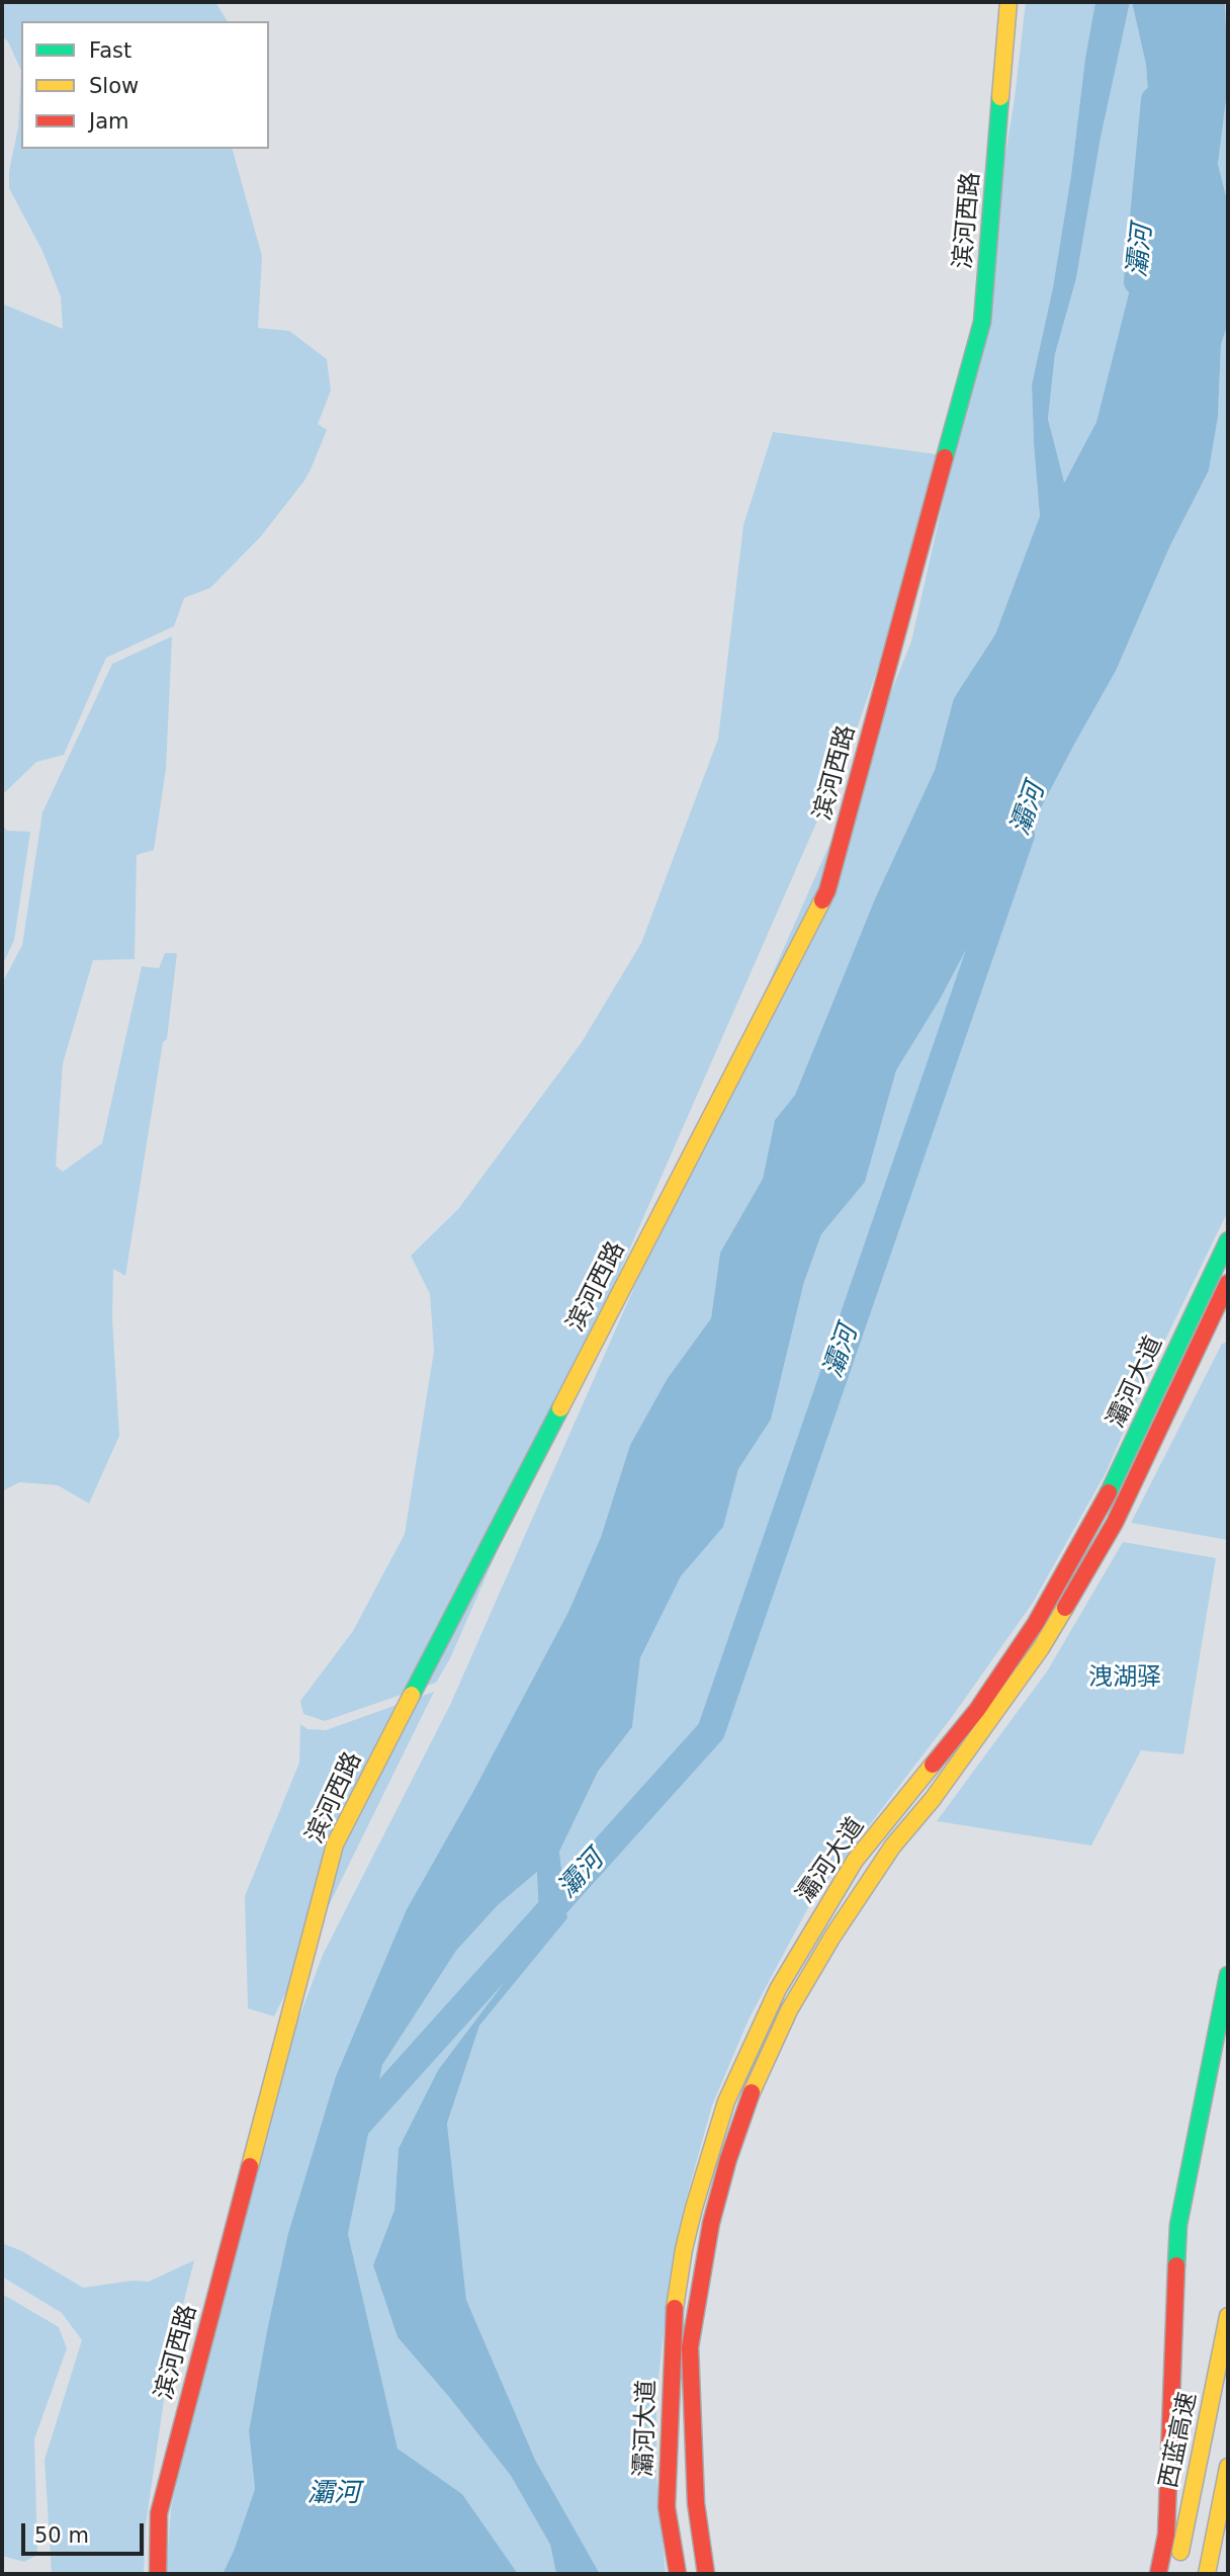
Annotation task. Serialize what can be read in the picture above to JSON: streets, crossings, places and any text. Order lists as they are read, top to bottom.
{
  "streets": {
    "main road": ["滨河西路", "灞河大道", "西蓝高速"]
  },
  "water": ["灞河"],
  "parks": ["洩湖驿"],
  "legend": ["Fast", "Slow", "Jam"],
  "scale_bar": "50 m"
}
